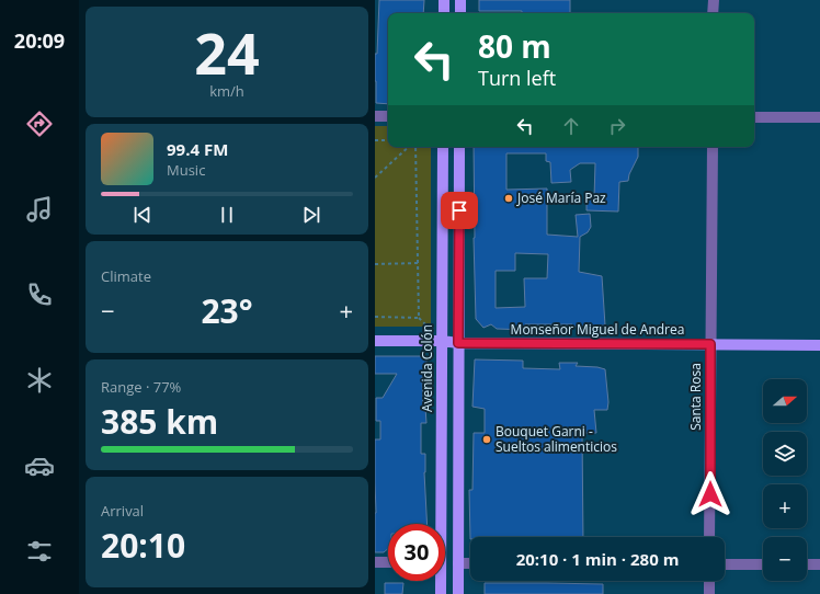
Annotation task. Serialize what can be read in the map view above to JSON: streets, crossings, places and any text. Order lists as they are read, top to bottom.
{
  "streets": {
    "main road": ["Monseñor Miguel de Andrea", "Avenida Colón"],
    "street": ["Santa Rosa"]
  },
  "crossings": [
    ["Monseñor Miguel de Andrea", "Avenida Colón"],
    ["Monseñor Miguel de Andrea", "Santa Rosa"]
  ],
  "places": ["José María Paz", "Bouquet Garni - Sueltos alimenticios"],
  "north": "right",
  "page": {
    "tabs": "20:09",
    "tile": [
      ["24", "km/h"],
      "Climate",
      ["Range · 77%", "385 km"],
      ["Arrival", "20:10"]
    ],
    "turn": ["80 m", "Turn left"],
    "song": ["99.4 FM", "Music"],
    "heat": ["−", "23°", "+"],
    "map_buttons": ["+", "−"],
    "limit": "30",
    "trip": "20:10 · 1 min · 280 m"
  }
}
